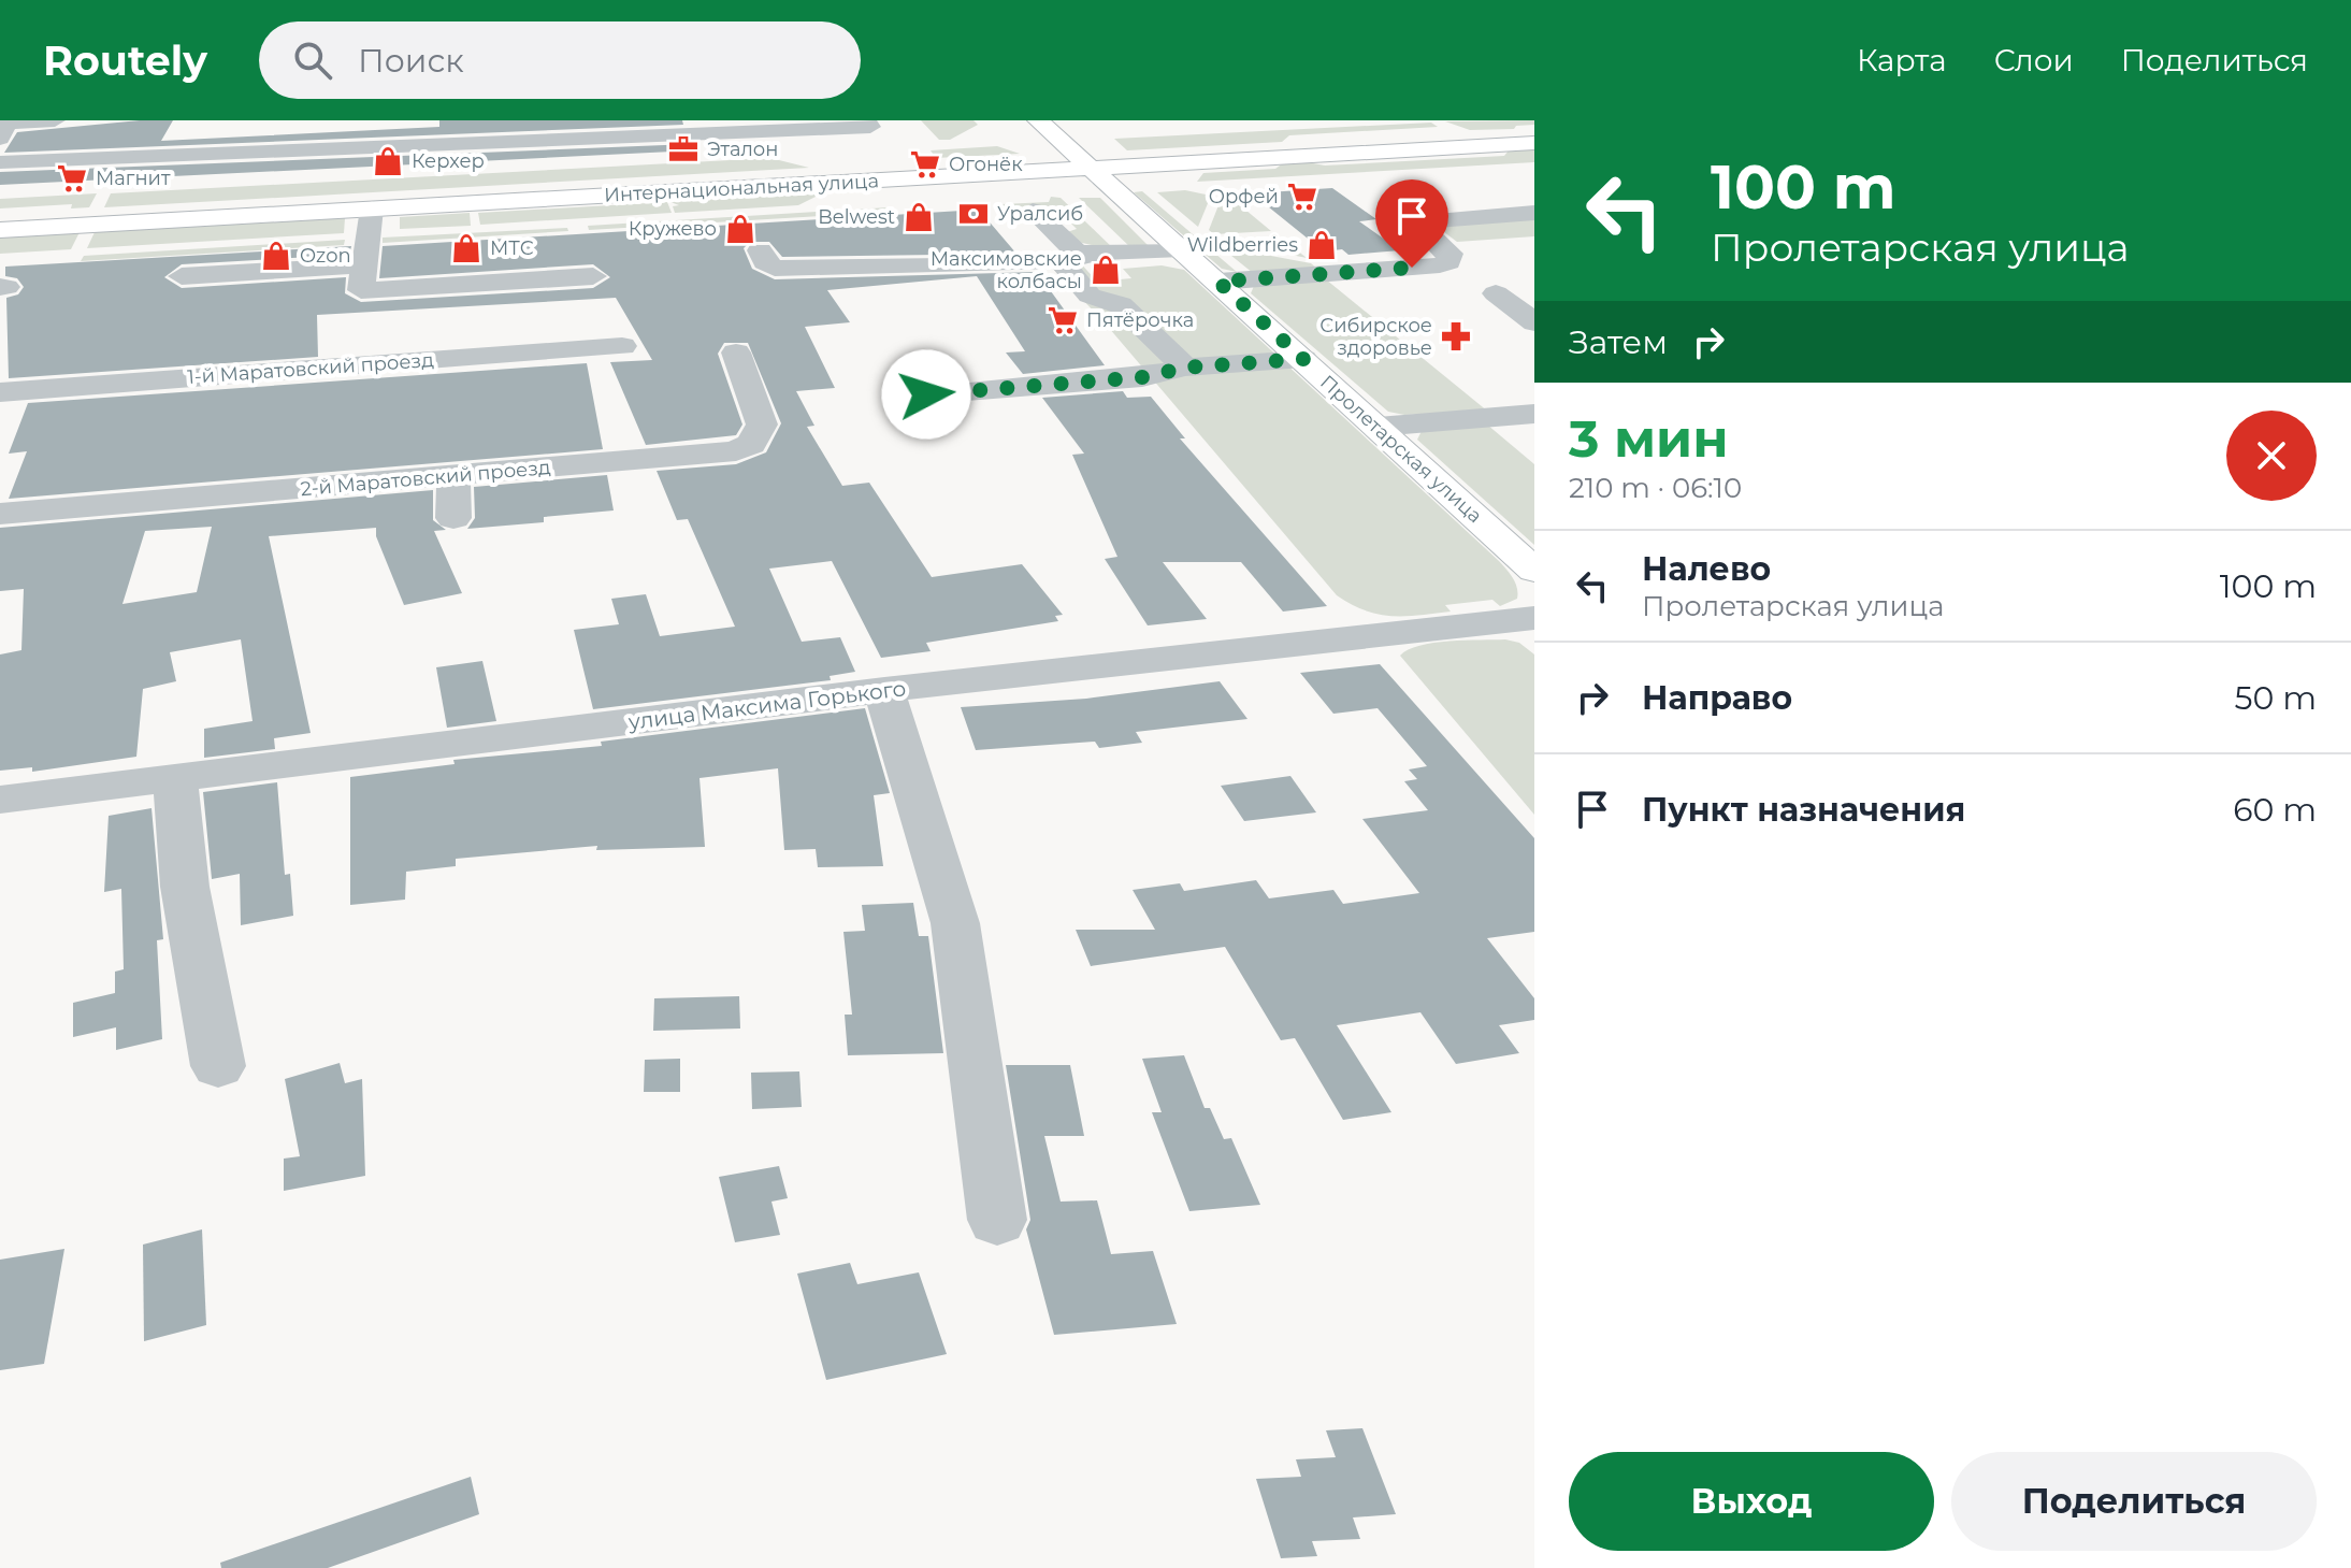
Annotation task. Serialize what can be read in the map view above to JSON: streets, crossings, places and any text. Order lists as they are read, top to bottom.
{
  "streets": {
    "main road": ["Интернациональная улица", "Пролетарская улица"],
    "street": ["1-й Маратовский проезд", "2-й Маратовский проезд", "улица Максима Горького"]
  },
  "crossings": [
    ["Интернациональная улица", "Пролетарская улица"]
  ],
  "places": {
    "office": ["Эталон"],
    "shop": [
      "Керхер",
      "Belwest",
      "Кружево",
      "Wildberries",
      "МТС",
      "Ozon",
      "Максимовские колбасы"
    ],
    "supermarket": [
      "Огонёк",
      "Магнит",
      "Орфей",
      "Пятёрочка"
    ],
    "bank": ["Уралсиб"],
    "pharmacy": ["Сибирское здоровье"]
  },
  "page": {
    "header": "Routely",
    "search": "Поиск",
    "nav": ["Карта", "Слои", "Поделиться"],
    "turn": ["100 m", "Пролетарская улица"],
    "then": "Затем",
    "heading": ["3 мин", "210 m · 06:10"],
    "list": [
      {
        "name": "Налево",
        "note": "Пролетарская улица",
        "value": "100 m"
      },
      {
        "name": "Направо",
        "value": "50 m"
      },
      {
        "name": "Пункт назначения",
        "value": "60 m"
      }
    ],
    "buttons": ["Выход", "Поделиться"]
  }
}
